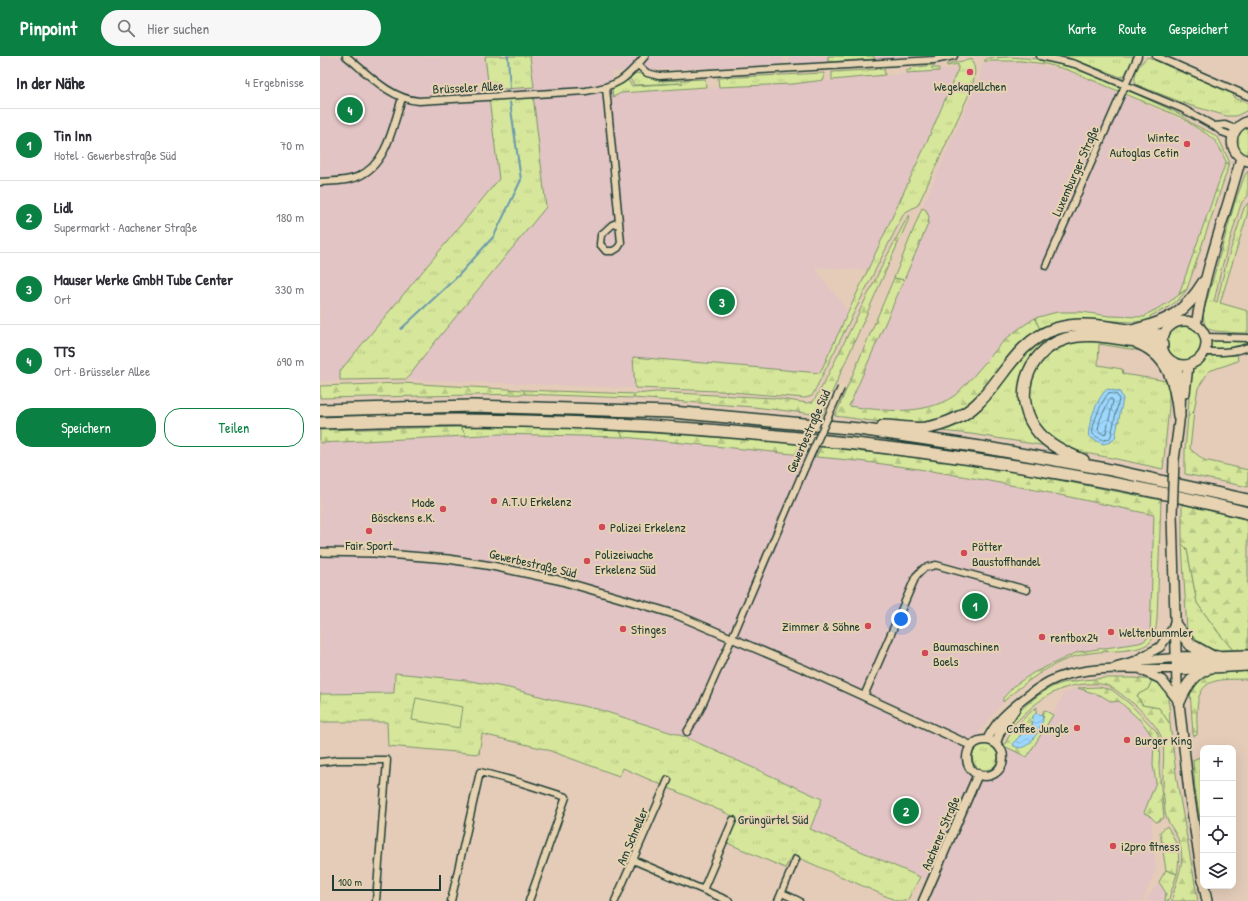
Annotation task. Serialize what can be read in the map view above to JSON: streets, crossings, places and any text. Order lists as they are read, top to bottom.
{
  "streets": {
    "main road": ["Aachener Straße"],
    "street": [
      "Brüsseler Allee",
      "Luxemburger Straße",
      "Gewerbestraße Süd",
      "Am Schneller"
    ]
  },
  "crossings": [
    ["Gewerbestraße Süd", "Aachener Straße"]
  ],
  "parks": ["Grüngürtel Süd"],
  "places": [
    "Wegekapellchen",
    "Wintec Autoglas Cetin",
    "A.T.U Erkelenz",
    "Mode Bösckens e.K.",
    "Polizei Erkelenz",
    "Fair Sport",
    "Pötter Baustoffhandel",
    "Polizeiwache Erkelenz Süd",
    "Zimmer & Söhne",
    "Stinges",
    "Weltenbummler",
    "rentbox24",
    "Baumaschinen Boels",
    "Coffee Jungle",
    "Burger King",
    "i2pro fitness"
  ],
  "scale_bar": "100 m",
  "page": {
    "header": "Pinpoint",
    "search": "Hier suchen",
    "nav": ["Karte", "Route", "Gespeichert"],
    "heading": ["In der Nähe", "4 Ergebnisse"],
    "pins": [
      "4",
      "3",
      "1",
      "2"
    ],
    "list": [
      {
        "mark": "1",
        "name": "Tin Inn",
        "note": "Hotel · Gewerbestraße Süd",
        "value": "70 m"
      },
      {
        "mark": "2",
        "name": "Lidl",
        "note": "Supermarkt · Aachener Straße",
        "value": "180 m"
      },
      {
        "mark": "3",
        "name": "Mauser Werke GmbH Tube Center",
        "note": "Ort",
        "value": "330 m"
      },
      {
        "mark": "4",
        "name": "TTS",
        "note": "Ort · Brüsseler Allee",
        "value": "690 m"
      }
    ],
    "buttons": ["Speichern", "Teilen"],
    "map_buttons": ["+", "−"],
    "scale": "100 m"
  }
}
